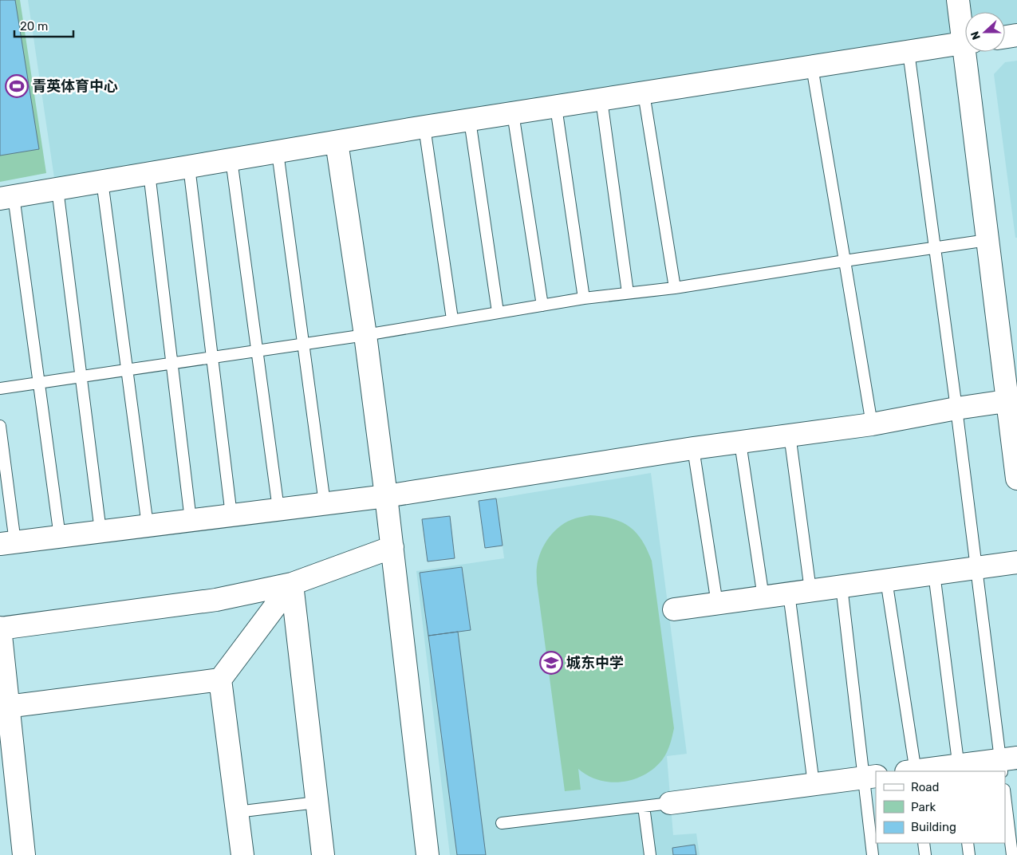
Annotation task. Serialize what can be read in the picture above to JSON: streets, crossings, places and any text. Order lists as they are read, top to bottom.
{
  "places": {
    "sports": ["青英体育中心"],
    "school or university": ["城东中学"]
  },
  "legend": ["Road", "Park", "Building"],
  "scale_bar": "20 m",
  "north": "left"
}
